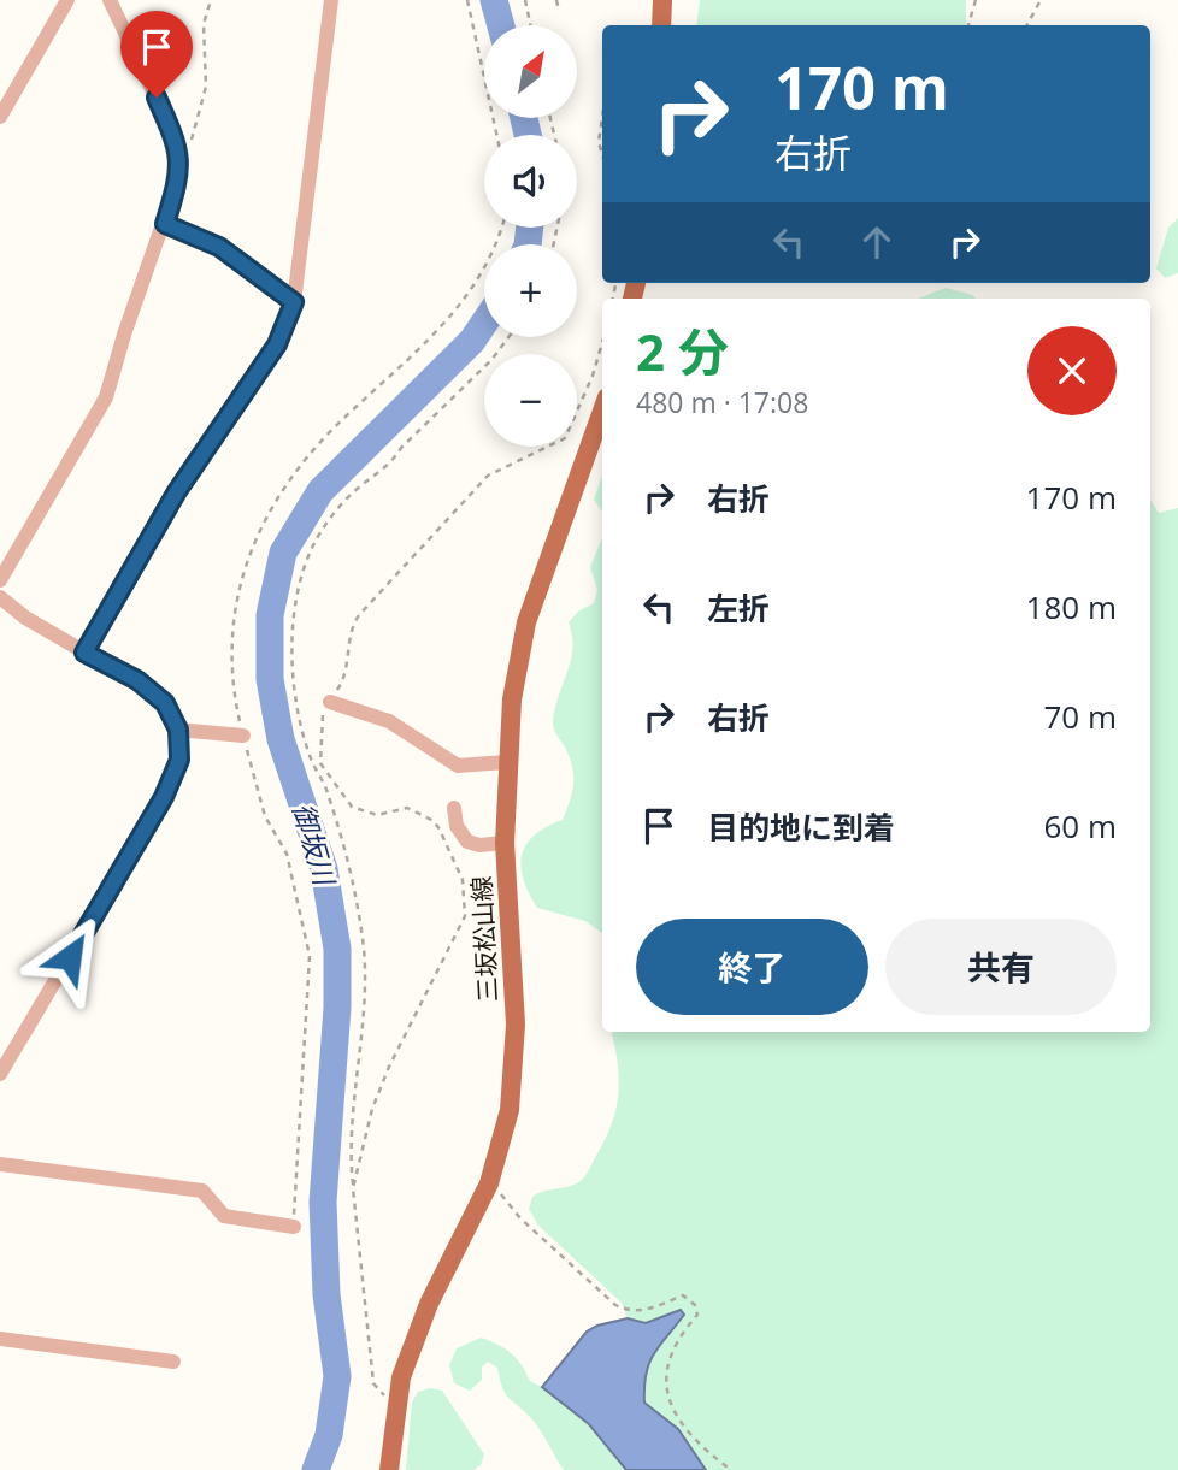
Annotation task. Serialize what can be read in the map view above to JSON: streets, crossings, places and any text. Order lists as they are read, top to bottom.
{
  "streets": {
    "main road": ["三坂松山線"]
  },
  "water": ["御坂川"],
  "north": "top right",
  "page": {
    "map_buttons": ["+", "−"],
    "turn": ["170 m", "右折"],
    "heading": ["2 分", "480 m · 17:08"],
    "list": [
      {
        "name": "右折",
        "value": "170 m"
      },
      {
        "name": "左折",
        "value": "180 m"
      },
      {
        "name": "右折",
        "value": "70 m"
      },
      {
        "name": "目的地に到着",
        "value": "60 m"
      }
    ],
    "buttons": ["終了", "共有"]
  }
}
